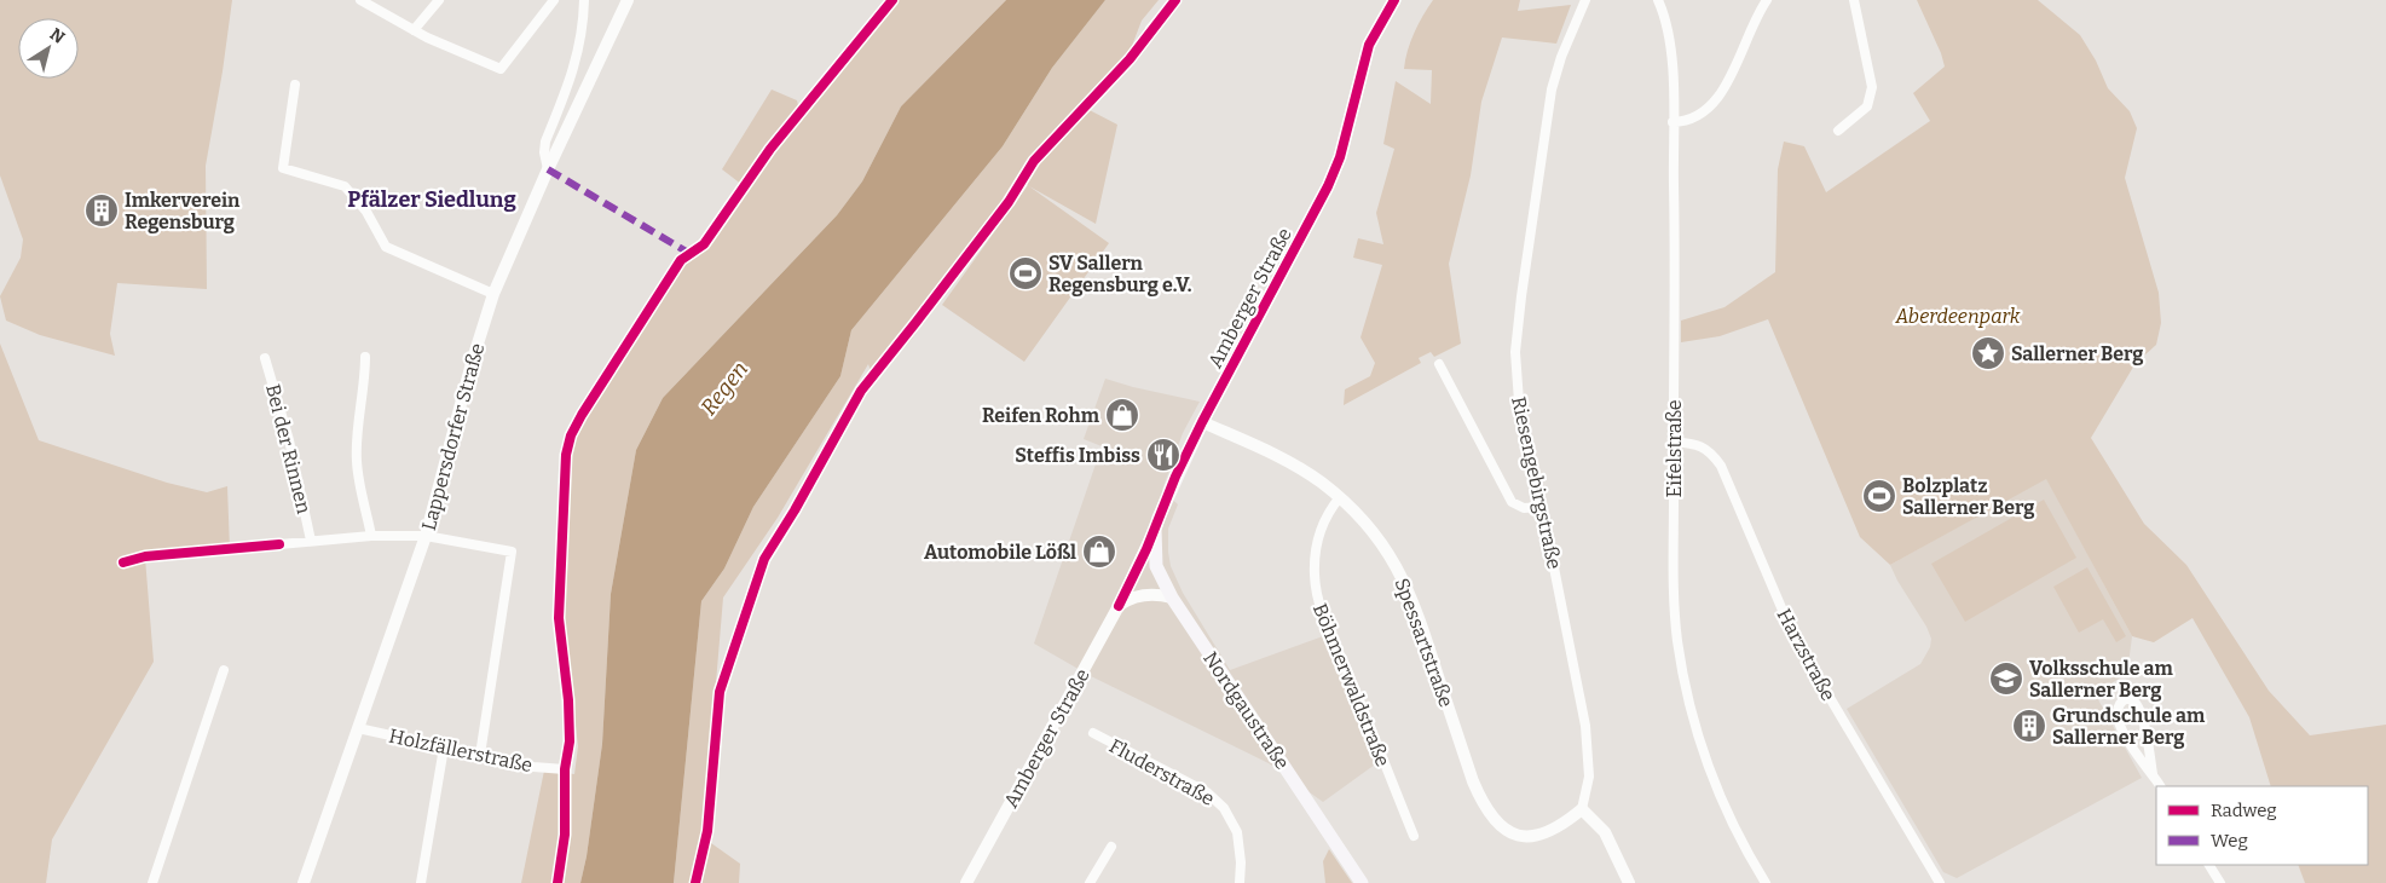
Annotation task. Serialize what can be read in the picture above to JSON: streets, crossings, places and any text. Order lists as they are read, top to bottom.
{
  "streets": {
    "main road": ["Amberger Straße", "Nordgaustraße"],
    "street": [
      "Lappersdorfer Straße",
      "Bei der Rinnen",
      "Eifelstraße",
      "Riesengebirgstraße",
      "Spessartstraße",
      "Harzstraße",
      "Böhmerwaldstraße",
      "Holzfällerstraße",
      "Fluderstraße"
    ]
  },
  "crossings": [
    ["Amberger Straße", "Spessartstraße"],
    ["Amberger Straße", "Nordgaustraße"],
    ["Lappersdorfer Straße", "Holzfällerstraße"],
    ["Eifelstraße", "Harzstraße"],
    ["Riesengebirgstraße", "Spessartstraße"],
    ["Spessartstraße", "Böhmerwaldstraße"]
  ],
  "districts": ["Pfälzer Siedlung"],
  "water": ["Regen"],
  "parks": ["Aberdeenpark"],
  "places": {
    "building": ["Imkerverein Regensburg", "Grundschule am Sallerner Berg"],
    "sports": ["SV Sallern Regensburg e.V.", "Bolzplatz Sallerner Berg"],
    "place": ["Sallerner Berg"],
    "shop": ["Reifen Rohm", "Automobile Lößl"],
    "restaurant": ["Steffis Imbiss"],
    "school or university": ["Volksschule am Sallerner Berg"]
  },
  "legend": ["Radweg", "Weg"],
  "north": "top right"
}
